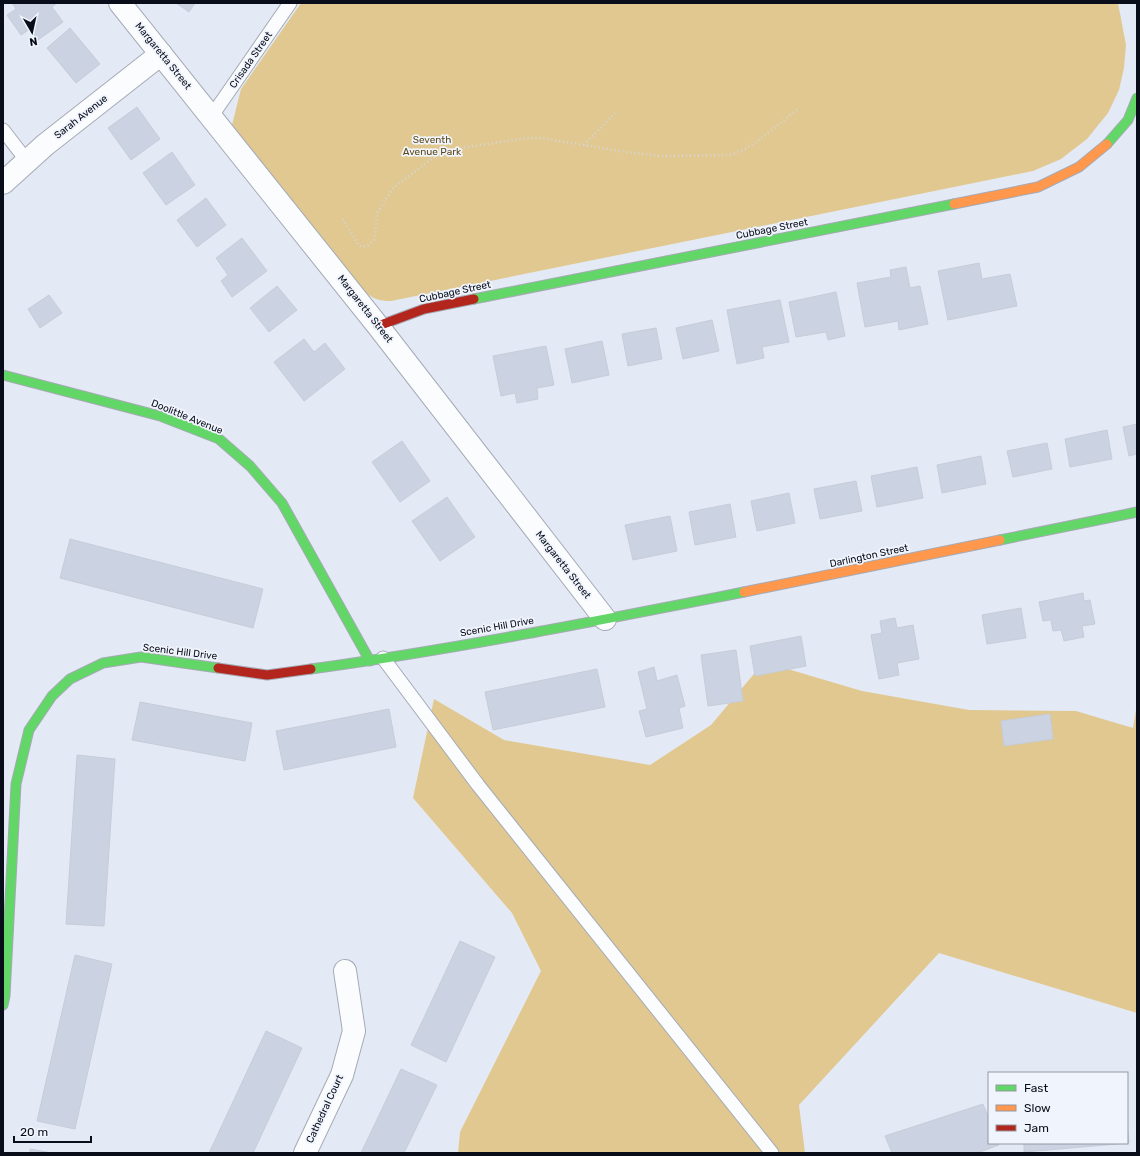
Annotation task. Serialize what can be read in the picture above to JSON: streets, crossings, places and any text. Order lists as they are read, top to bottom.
{
  "streets": {
    "street": [
      "Margaretta Street",
      "Sarah Avenue",
      "Cubbage Street",
      "Doolittle Avenue",
      "Darlington Street",
      "Scenic Hill Drive",
      "Cathedral Court"
    ],
    "lane": ["Crisada Street"]
  },
  "crossings": [
    ["Margaretta Street", "Crisada Street"],
    ["Margaretta Street", "Sarah Avenue"],
    ["Margaretta Street", "Cubbage Street"],
    ["Margaretta Street", "Darlington Street"],
    ["Margaretta Street", "Scenic Hill Drive"],
    ["Doolittle Avenue", "Scenic Hill Drive"],
    ["Darlington Street", "Scenic Hill Drive"]
  ],
  "parks": ["Seventh Avenue Park"],
  "legend": ["Fast", "Slow", "Jam"],
  "scale_bar": "20 m",
  "north": "bottom"
}
